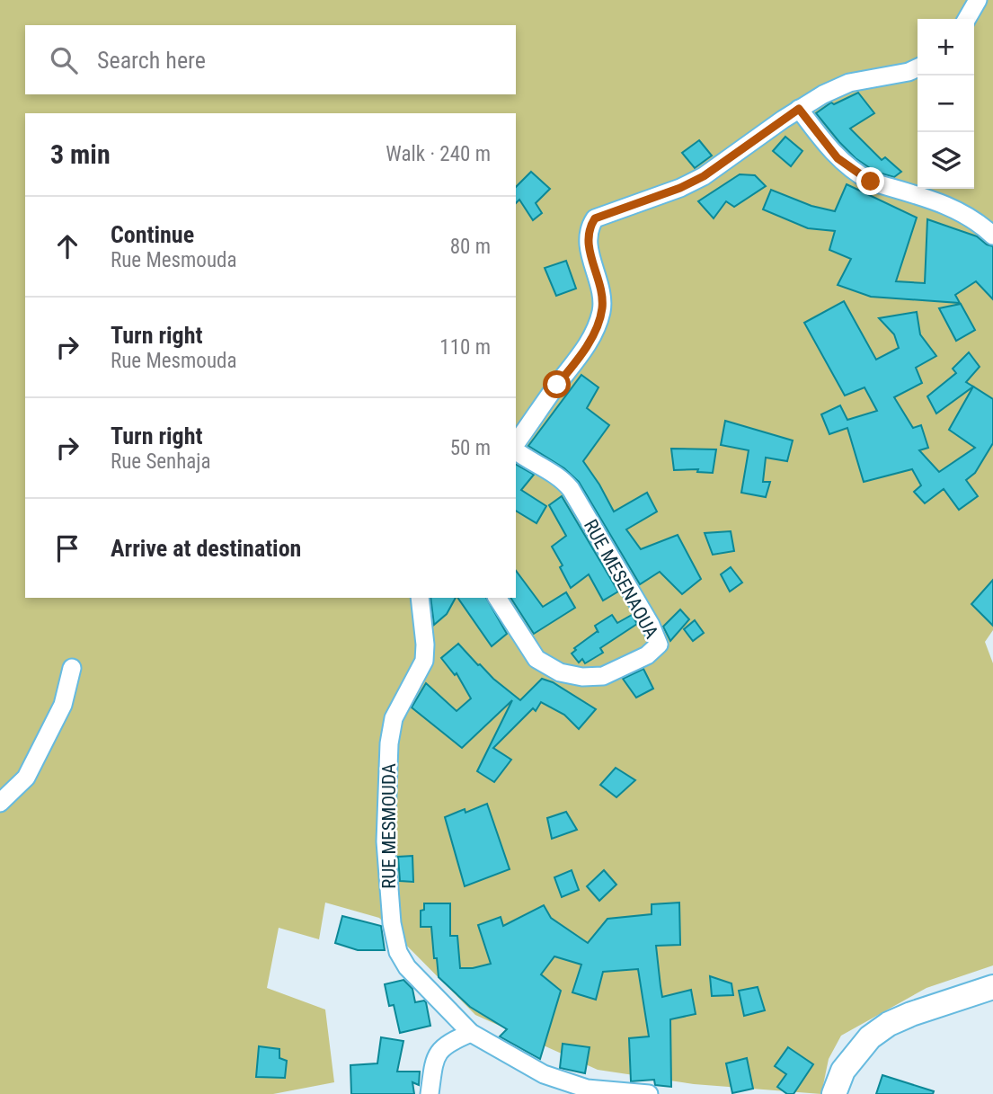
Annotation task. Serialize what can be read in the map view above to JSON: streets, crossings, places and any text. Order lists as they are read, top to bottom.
{
  "streets": {
    "street": ["RUE MESENAOUA", "RUE MESMOUDA"]
  },
  "page": {
    "map_buttons": ["+", "−"],
    "search": "Search here",
    "heading": ["3 min", "Walk · 240 m"],
    "list": [
      ["Continue", "Rue Mesmouda", "80 m"],
      ["Turn right", "Rue Mesmouda", "110 m"],
      ["Turn right", "Rue Senhaja", "50 m"],
      "Arrive at destination"
    ]
  }
}
